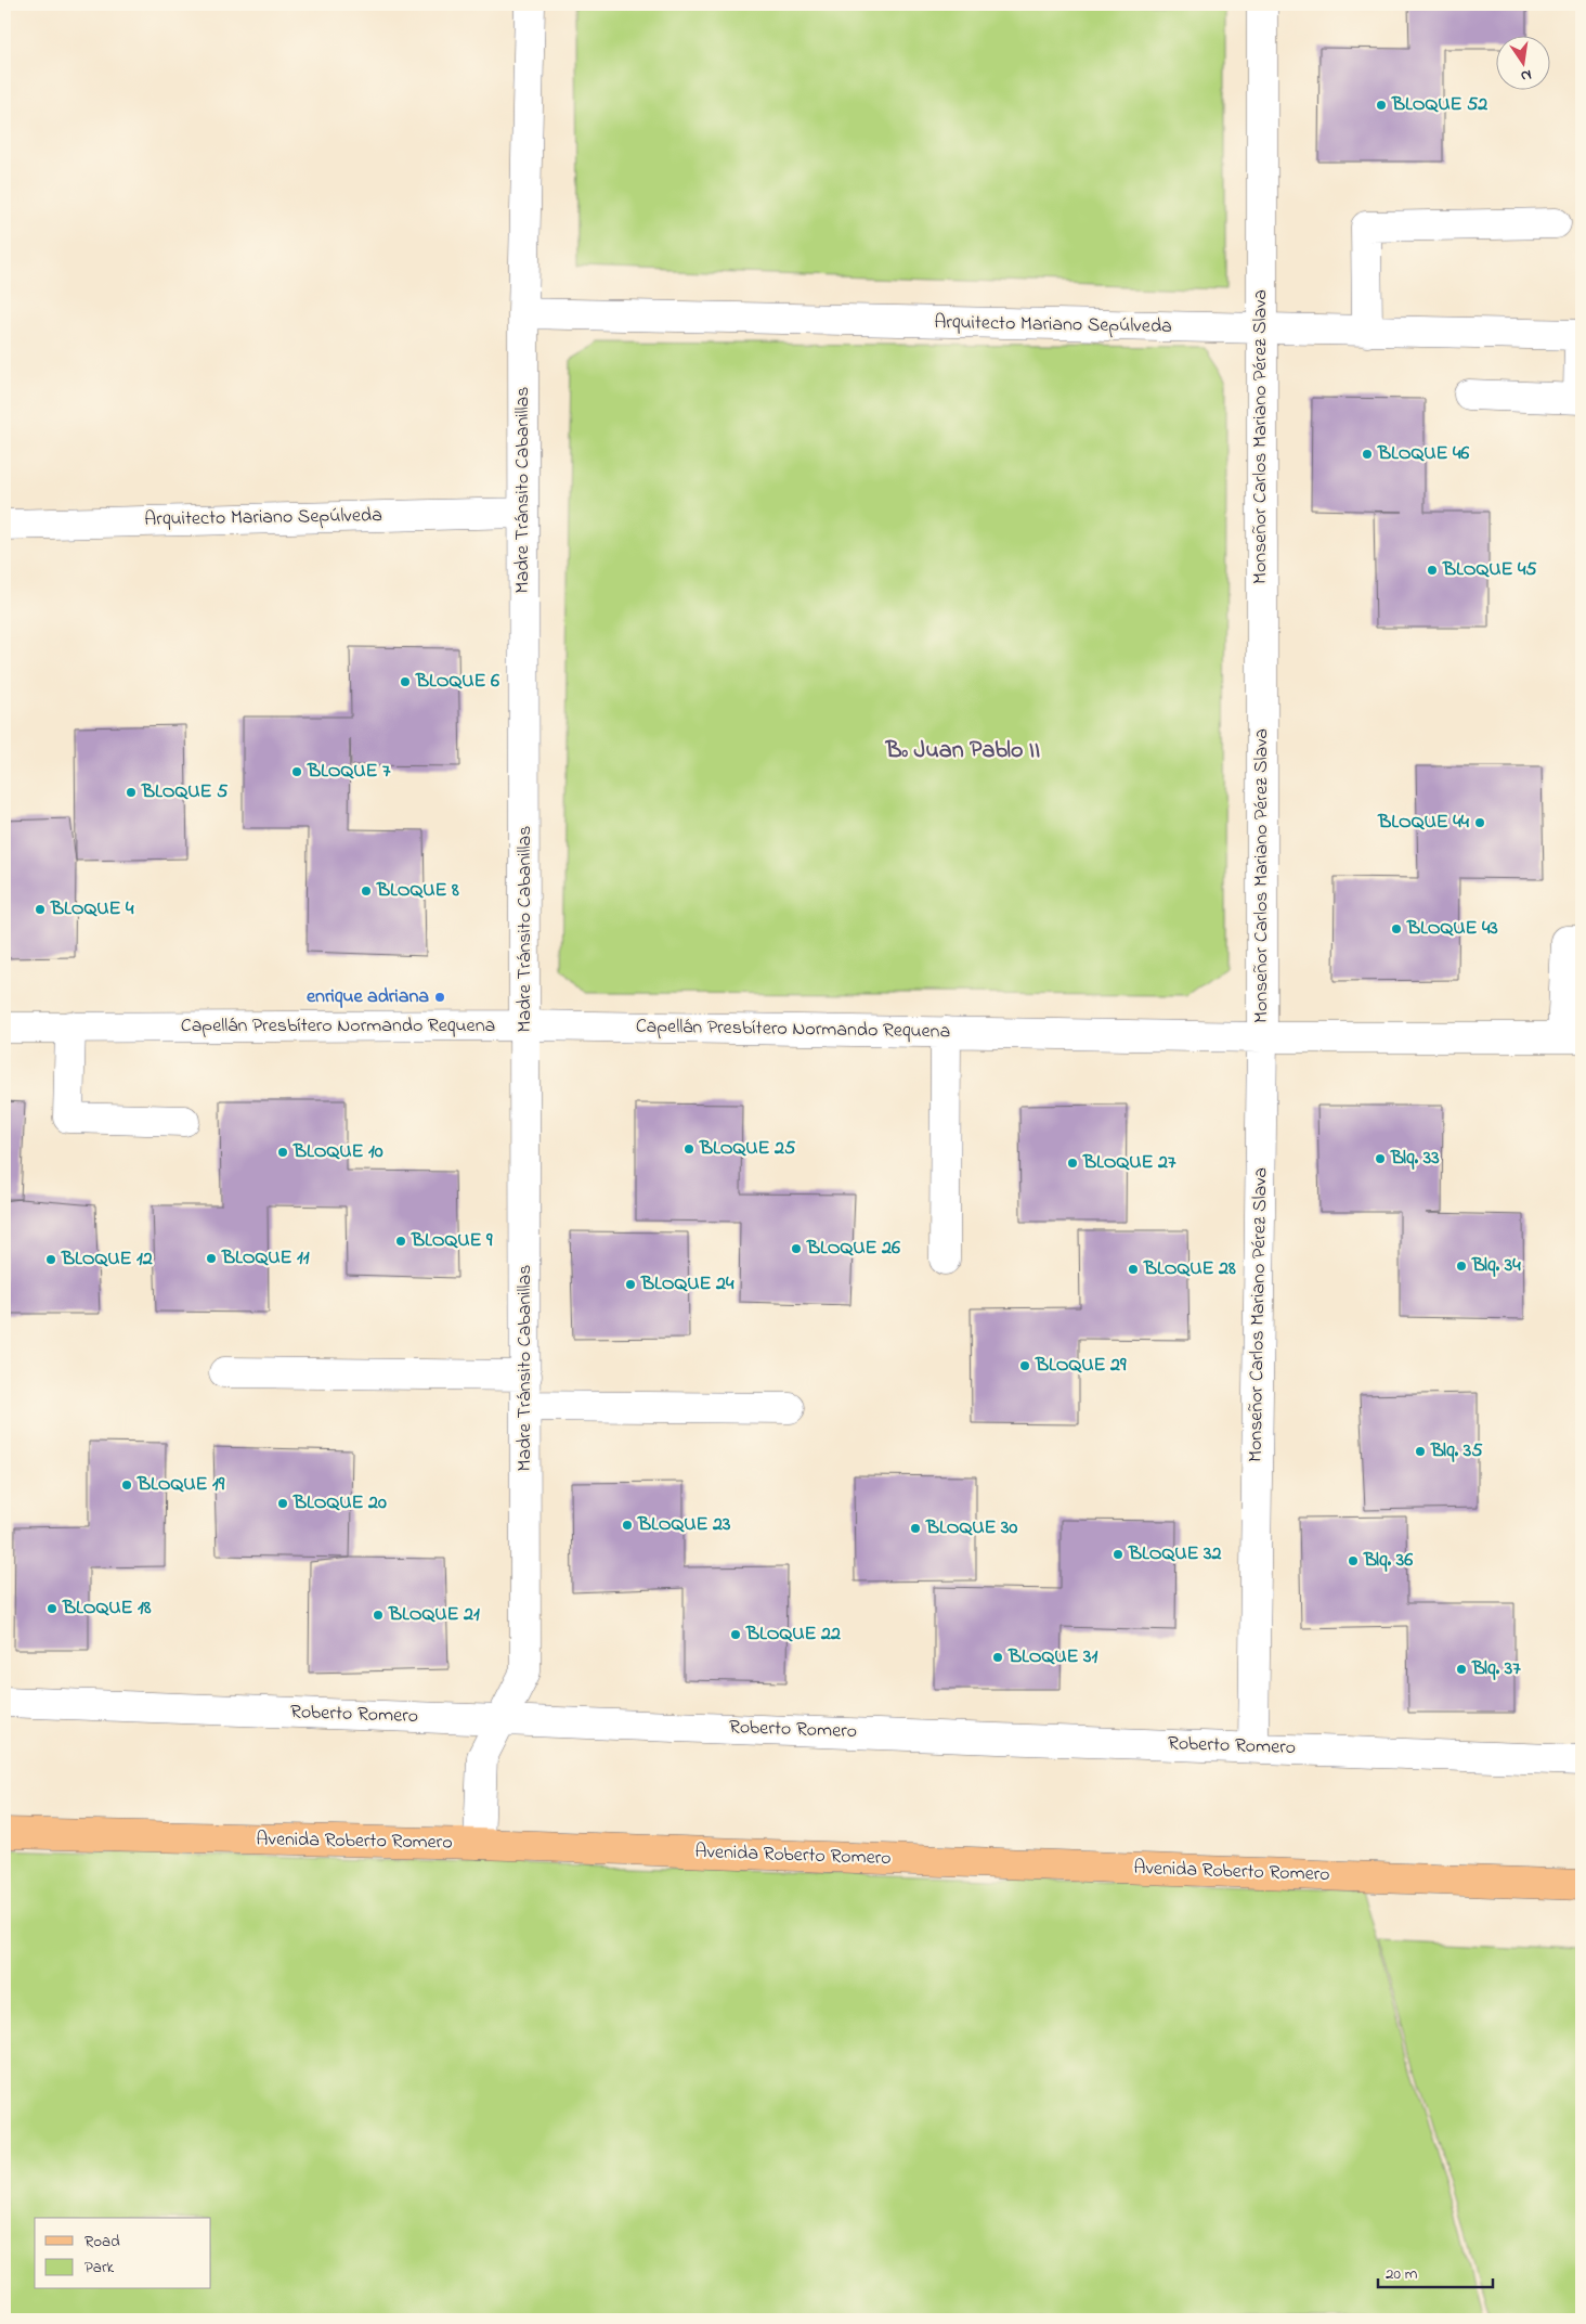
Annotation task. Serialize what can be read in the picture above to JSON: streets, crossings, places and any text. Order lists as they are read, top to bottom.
{
  "streets": {
    "main road": ["Avenida Roberto Romero"],
    "street": [
      "Arquitecto Mariano Sepúlveda",
      "Monseñor Carlos Mariano Pérez Slava",
      "Madre Tránsito Cabanillas",
      "Capellán Presbítero Normando Requena",
      "Roberto Romero"
    ]
  },
  "crossings": [
    ["Arquitecto Mariano Sepúlveda", "Monseñor Carlos Mariano Pérez Slava"],
    ["Arquitecto Mariano Sepúlveda", "Madre Tránsito Cabanillas"],
    ["Monseñor Carlos Mariano Pérez Slava", "Capellán Presbítero Normando Requena"],
    ["Monseñor Carlos Mariano Pérez Slava", "Roberto Romero"],
    ["Madre Tránsito Cabanillas", "Capellán Presbítero Normando Requena"],
    ["Madre Tránsito Cabanillas", "Roberto Romero"],
    ["Madre Tránsito Cabanillas", "Avenida Roberto Romero"]
  ],
  "districts": ["Bº Juan Pablo II"],
  "places": [
    "BLOQUE 52",
    "BLOQUE 46",
    "BLOQUE 45",
    "BLOQUE 6",
    "BLOQUE 7",
    "BLOQUE 5",
    "BLOQUE 44",
    "BLOQUE 8",
    "BLOQUE 4",
    "BLOQUE 43",
    "enrique adriana",
    "BLOQUE 25",
    "BLOQUE 10",
    "Blq. 33",
    "BLOQUE 27",
    "BLOQUE 9",
    "BLOQUE 26",
    "BLOQUE 11",
    "BLOQUE 12",
    "Blq. 34",
    "BLOQUE 28",
    "BLOQUE 24",
    "BLOQUE 29",
    "Blq. 35",
    "BLOQUE 19",
    "BLOQUE 20",
    "BLOQUE 23",
    "BLOQUE 30",
    "BLOQUE 32",
    "Blq. 36",
    "BLOQUE 18",
    "BLOQUE 21",
    "BLOQUE 22",
    "BLOQUE 31",
    "Blq. 37"
  ],
  "legend": ["Road", "Park"],
  "scale_bar": "20 m",
  "north": "bottom"
}
